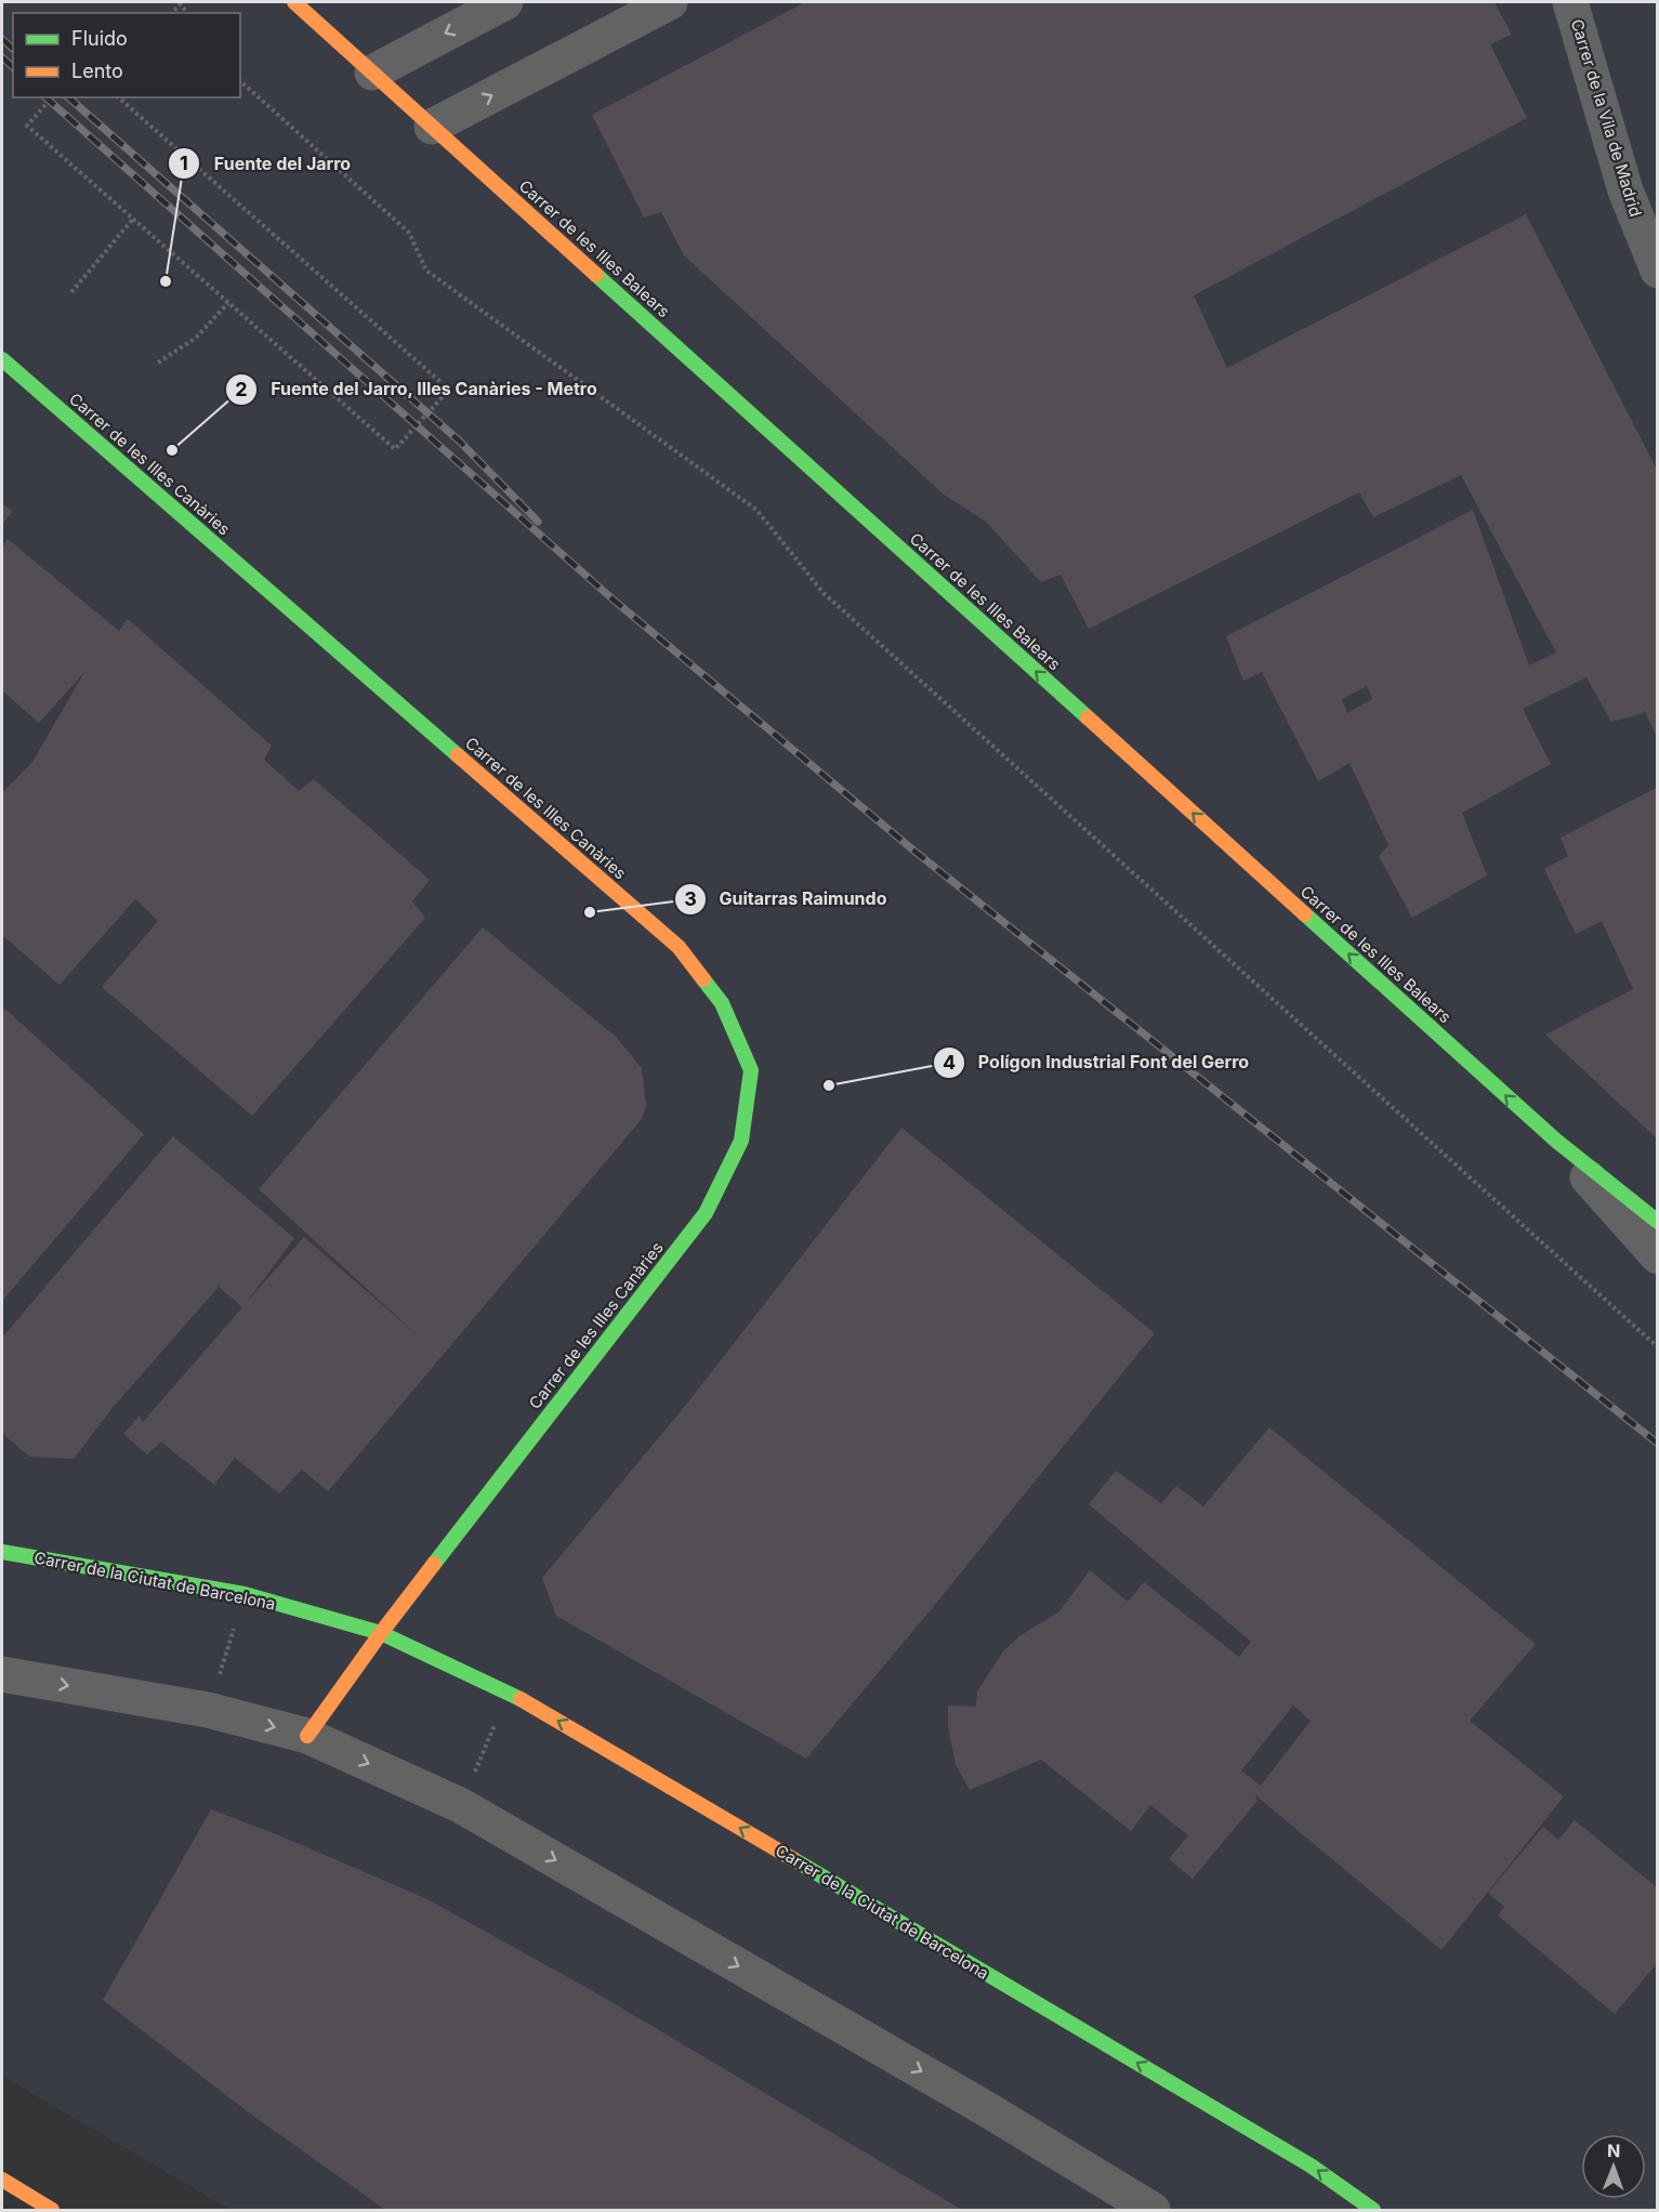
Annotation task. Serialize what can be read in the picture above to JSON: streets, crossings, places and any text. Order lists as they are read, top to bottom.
{
  "streets": {
    "main road": ["Carrer de les Illes Balears", "Carrer de les Illes Canàries", "Carrer de la Ciutat de Barcelona"],
    "street": ["Carrer de la Vila de Madrid"]
  },
  "crossings": [
    ["Carrer de les Illes Canàries", "Carrer de la Ciutat de Barcelona"]
  ],
  "one_way": ["Carrer de les Illes Balears", "Carrer de la Ciutat de Barcelona"],
  "places": [
    "Fuente del Jarro",
    "Fuente del Jarro, Illes Canàries - Metro",
    "Guitarras Raimundo",
    "Polígon Industrial Font del Gerro"
  ],
  "legend": ["Fluido", "Lento"],
  "north": "top"
}
